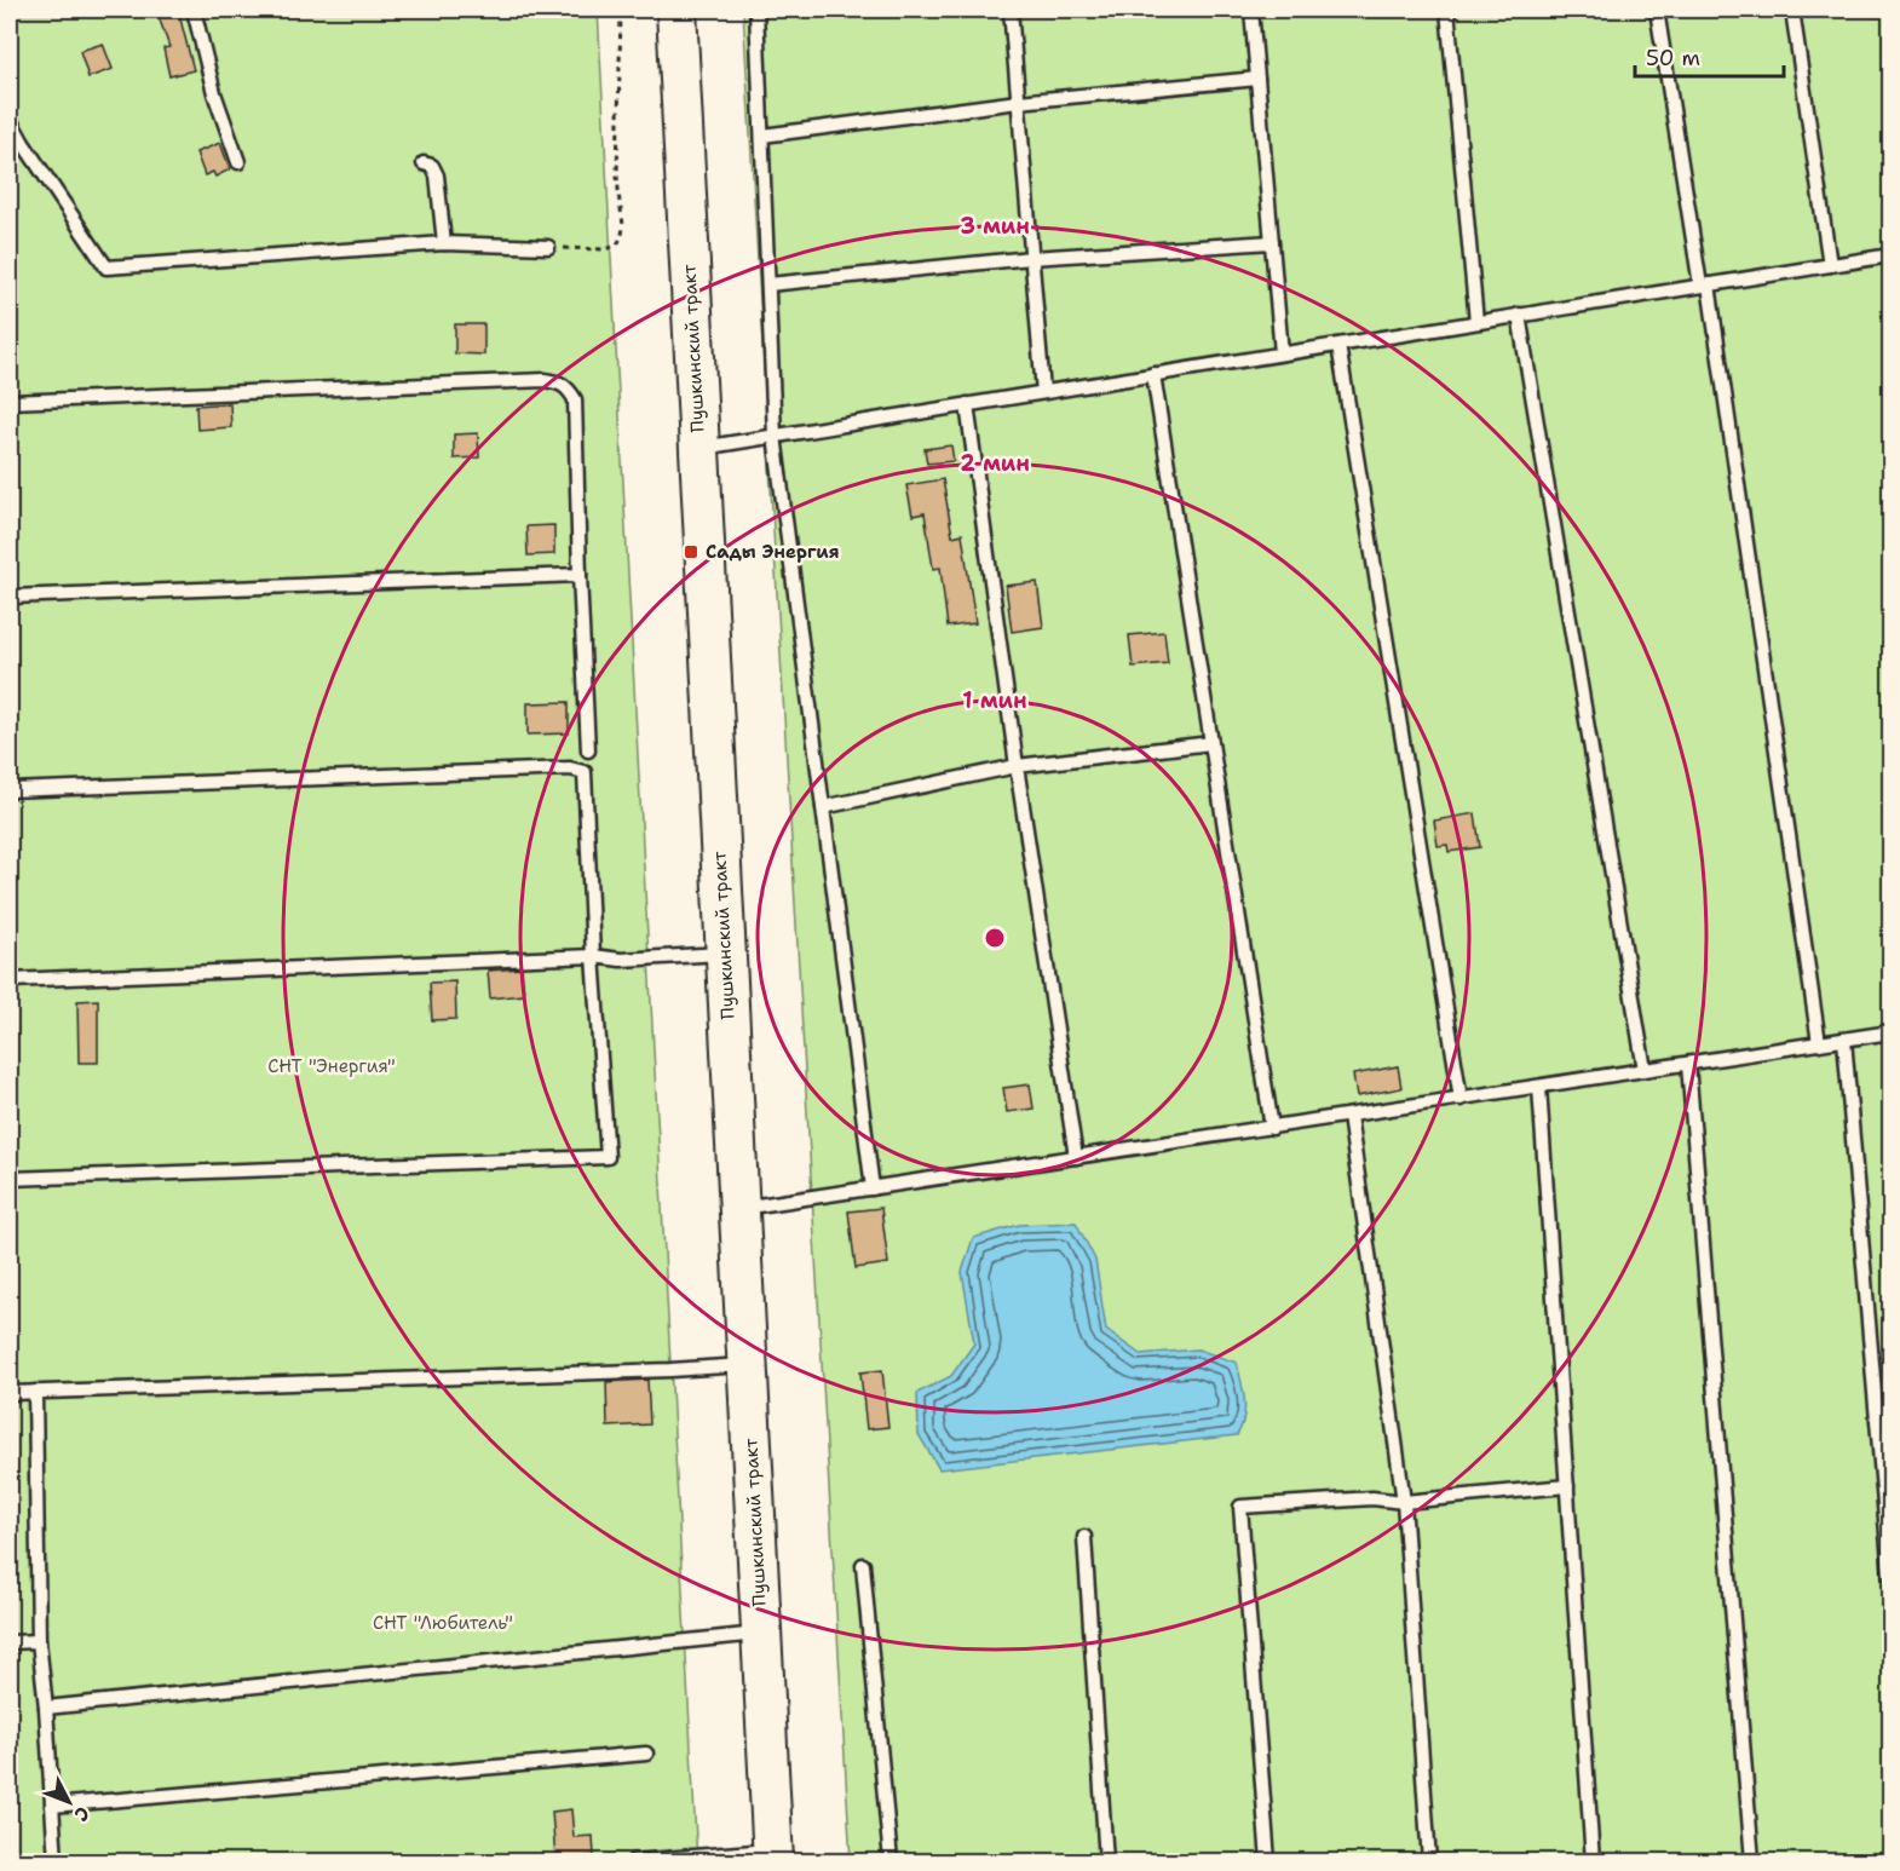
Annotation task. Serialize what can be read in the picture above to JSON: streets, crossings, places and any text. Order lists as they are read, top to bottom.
{
  "streets": {
    "main road": ["Пушкинский тракт"]
  },
  "parks": ["СНТ \"Энергия\"", "СНТ \"Любитель\""],
  "places": {
    "transit": ["Сады Энергия"]
  },
  "scale_bar": "50 m",
  "north": "bottom right",
  "rings": ["3 мин", "2 мин", "1 мин"]
}
